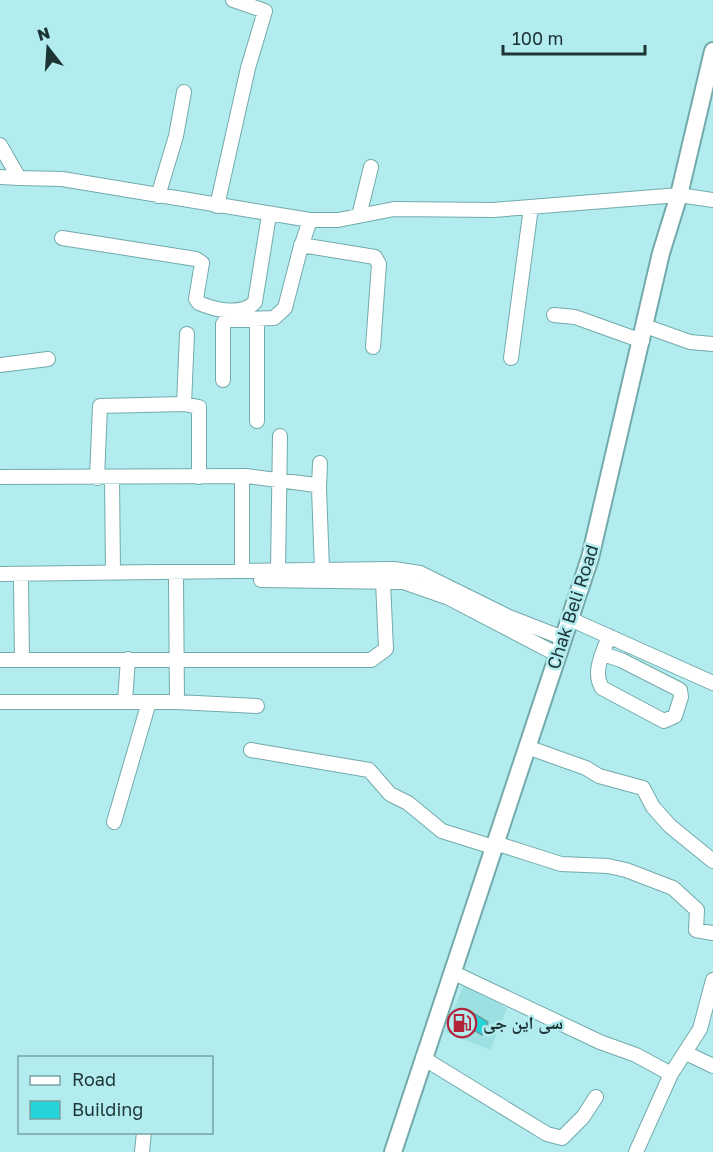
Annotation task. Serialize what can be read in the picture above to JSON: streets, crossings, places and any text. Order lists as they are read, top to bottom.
{
  "streets": {
    "main road": ["Chak Beli Road"]
  },
  "places": {
    "fuel station": ["سی این جی"]
  },
  "legend": ["Road", "Building"],
  "scale_bar": "100 m",
  "north": "top"
}
